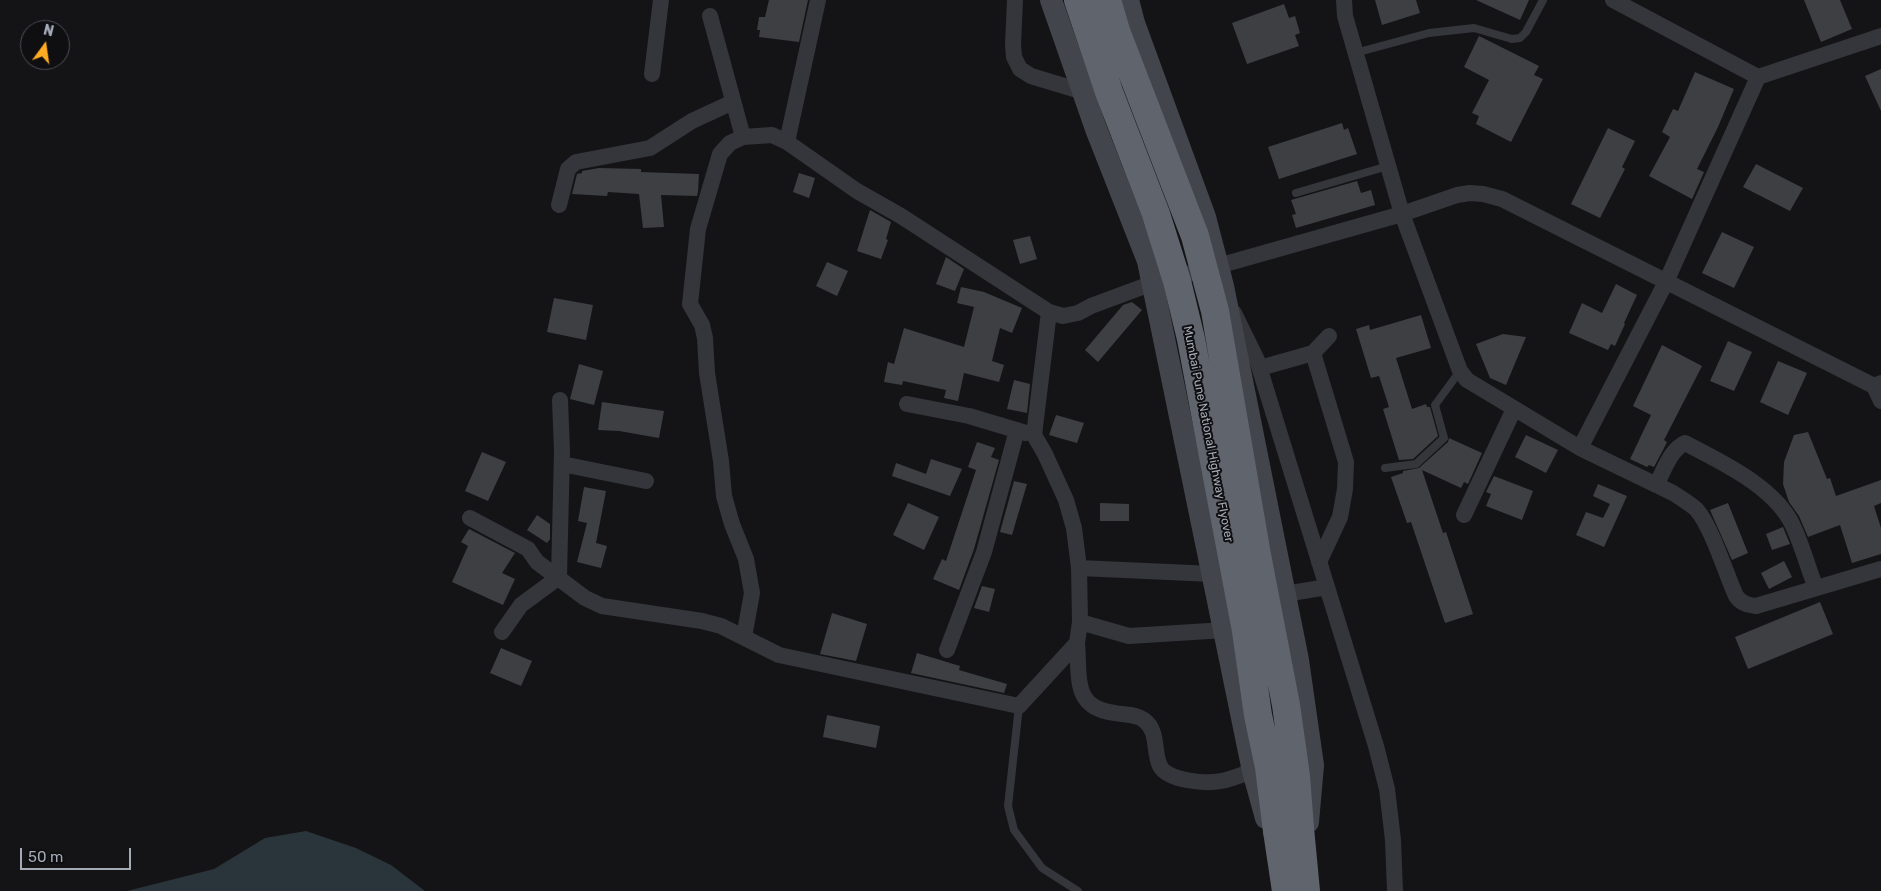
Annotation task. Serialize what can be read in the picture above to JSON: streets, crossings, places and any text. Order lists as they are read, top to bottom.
{
  "streets": {
    "highway": ["Mumbai Pune National Highway Flyover"]
  },
  "scale_bar": "50 m",
  "north": "top"
}
